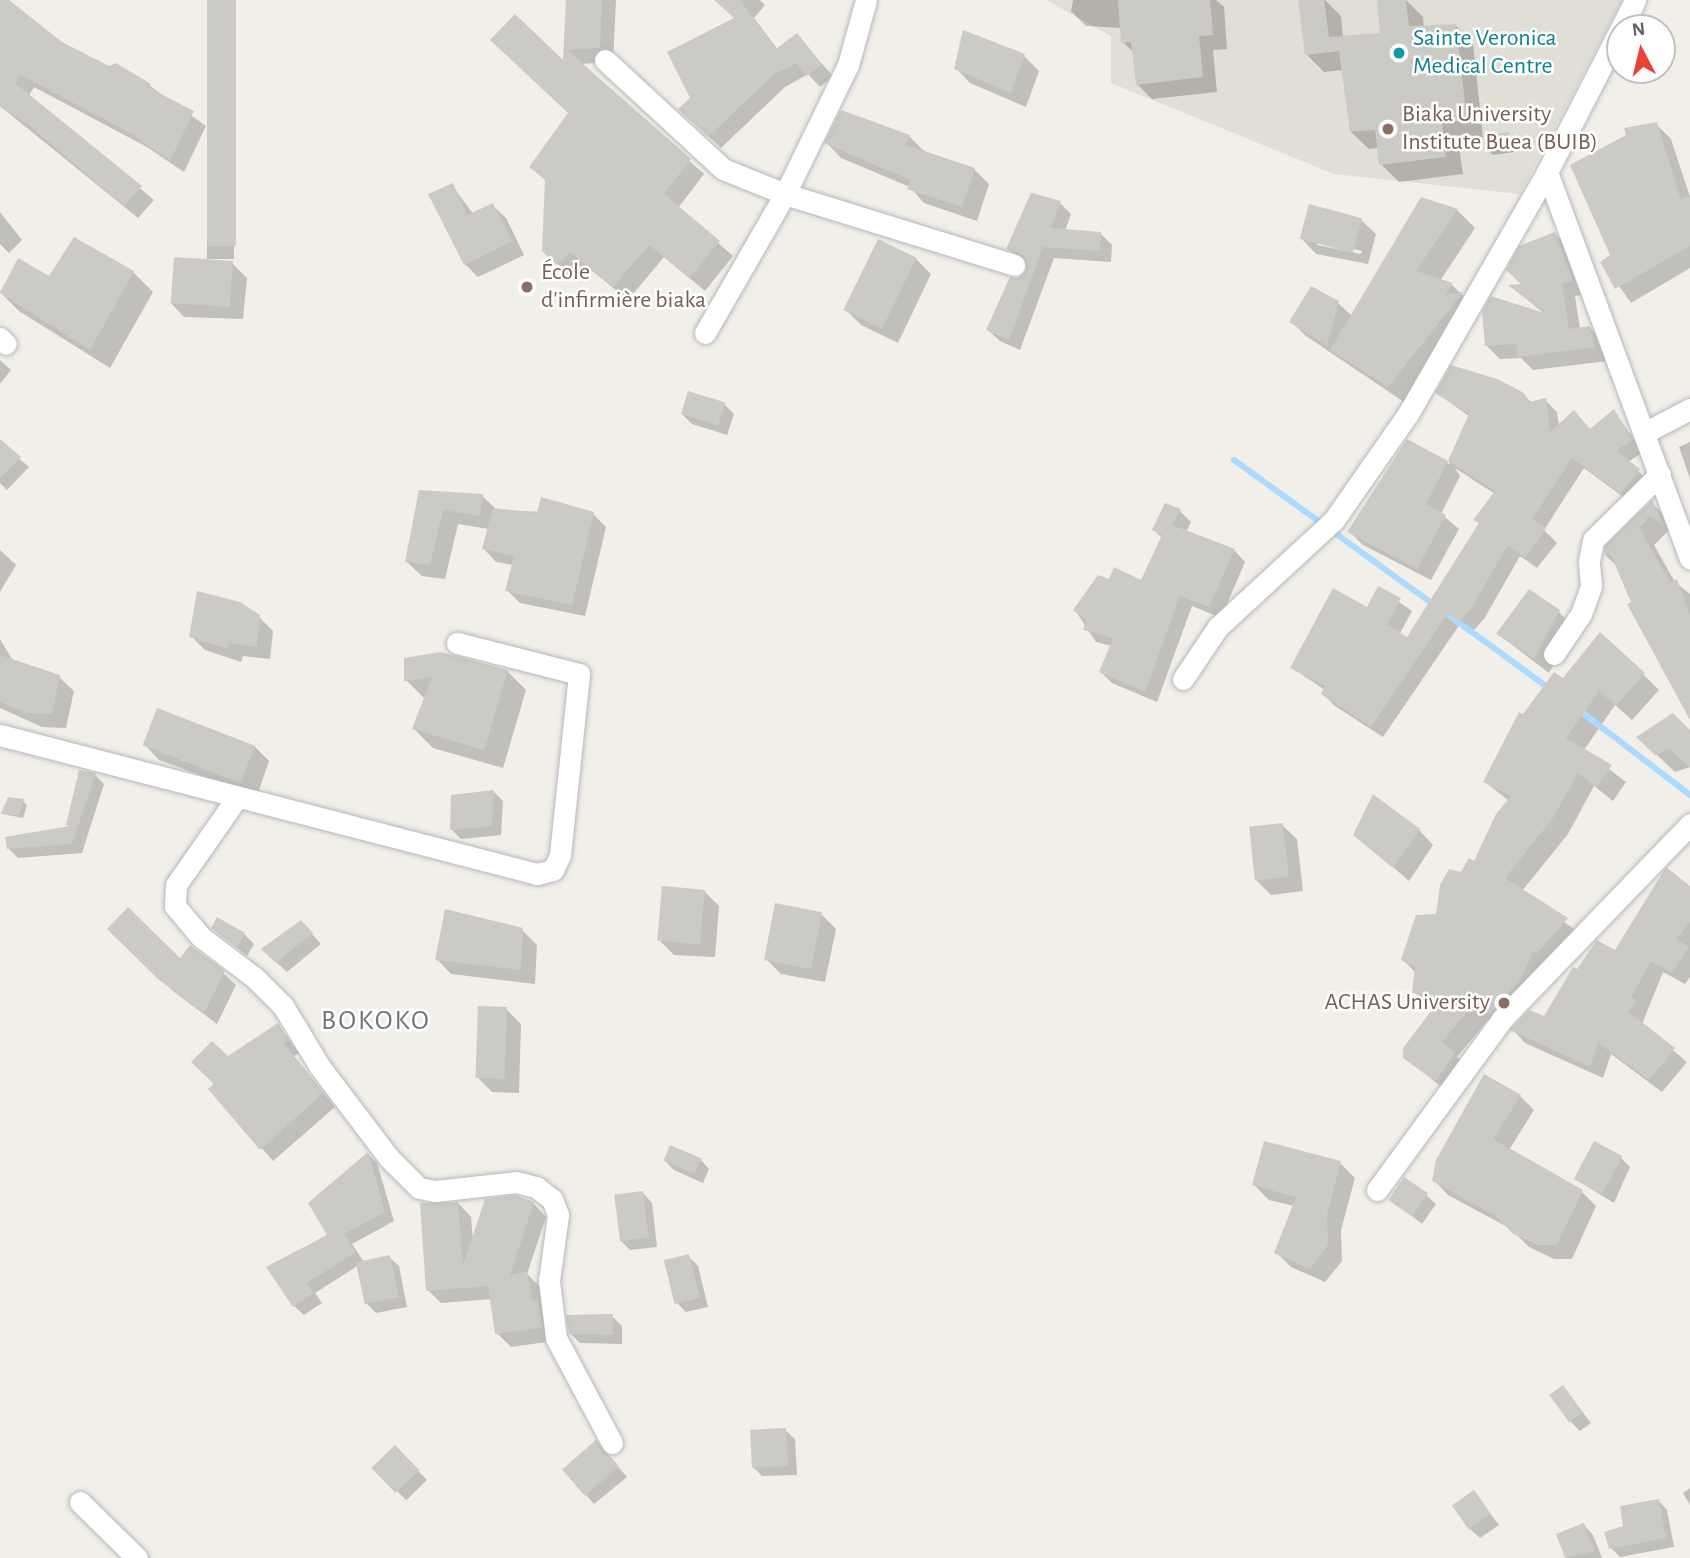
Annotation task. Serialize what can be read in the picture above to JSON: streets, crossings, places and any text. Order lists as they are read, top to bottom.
{
  "districts": ["BOKOKO"],
  "places": [
    "Sainte Veronica Medical Centre",
    "Biaka University Institute Buea (BUIB)",
    "École d'infirmière biaka",
    "ACHAS University"
  ],
  "north": "top"
}
